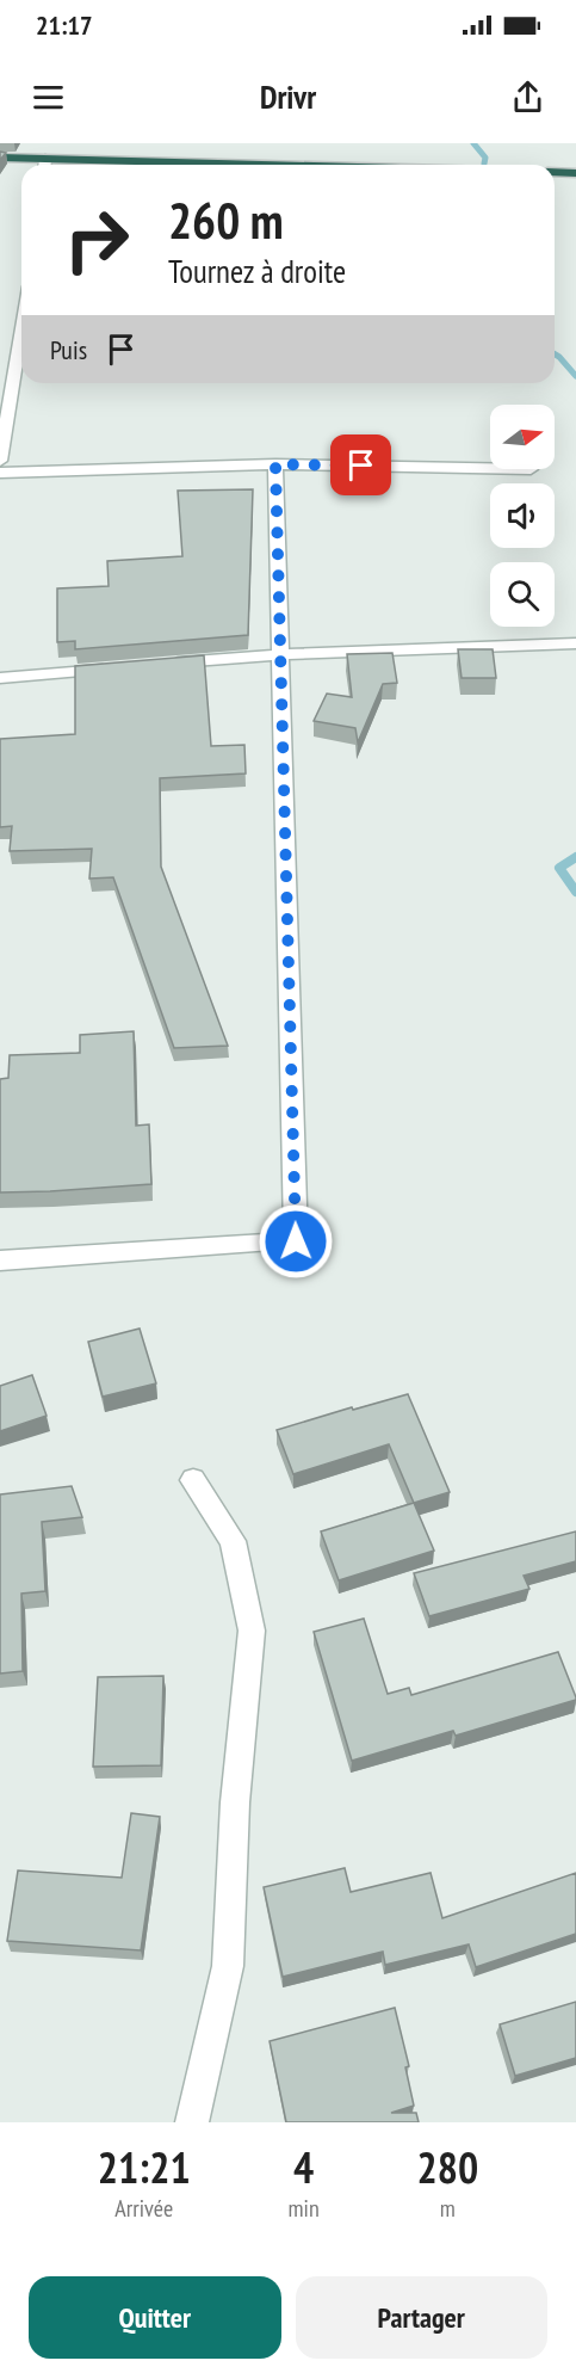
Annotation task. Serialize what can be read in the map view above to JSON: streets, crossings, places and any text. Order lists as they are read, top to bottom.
{
  "north": "right",
  "page": {
    "status": "21:17",
    "header": "Drivr",
    "turn": ["260 m", "Tournez à droite"],
    "then": "Puis",
    "eta": [
      "21:21",
      "Arrivée",
      "4",
      "min",
      "280",
      "m"
    ],
    "buttons": ["Quitter", "Partager"]
  }
}
